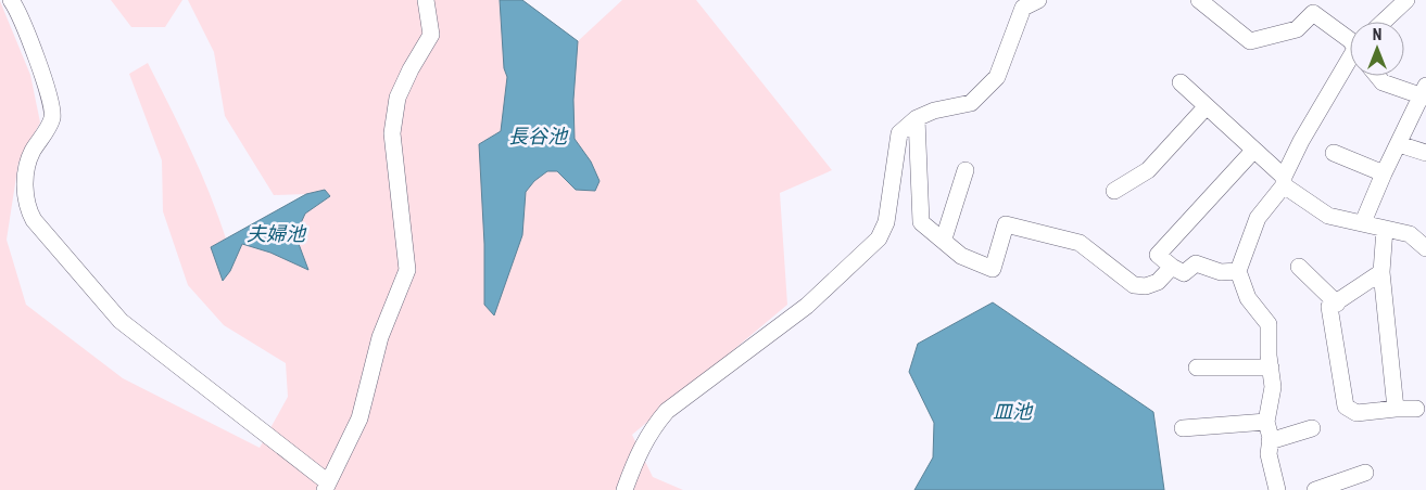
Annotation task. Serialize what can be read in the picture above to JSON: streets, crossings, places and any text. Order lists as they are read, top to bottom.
{
  "water": ["長谷池", "夫婦池", "皿池"],
  "north": "top"
}
